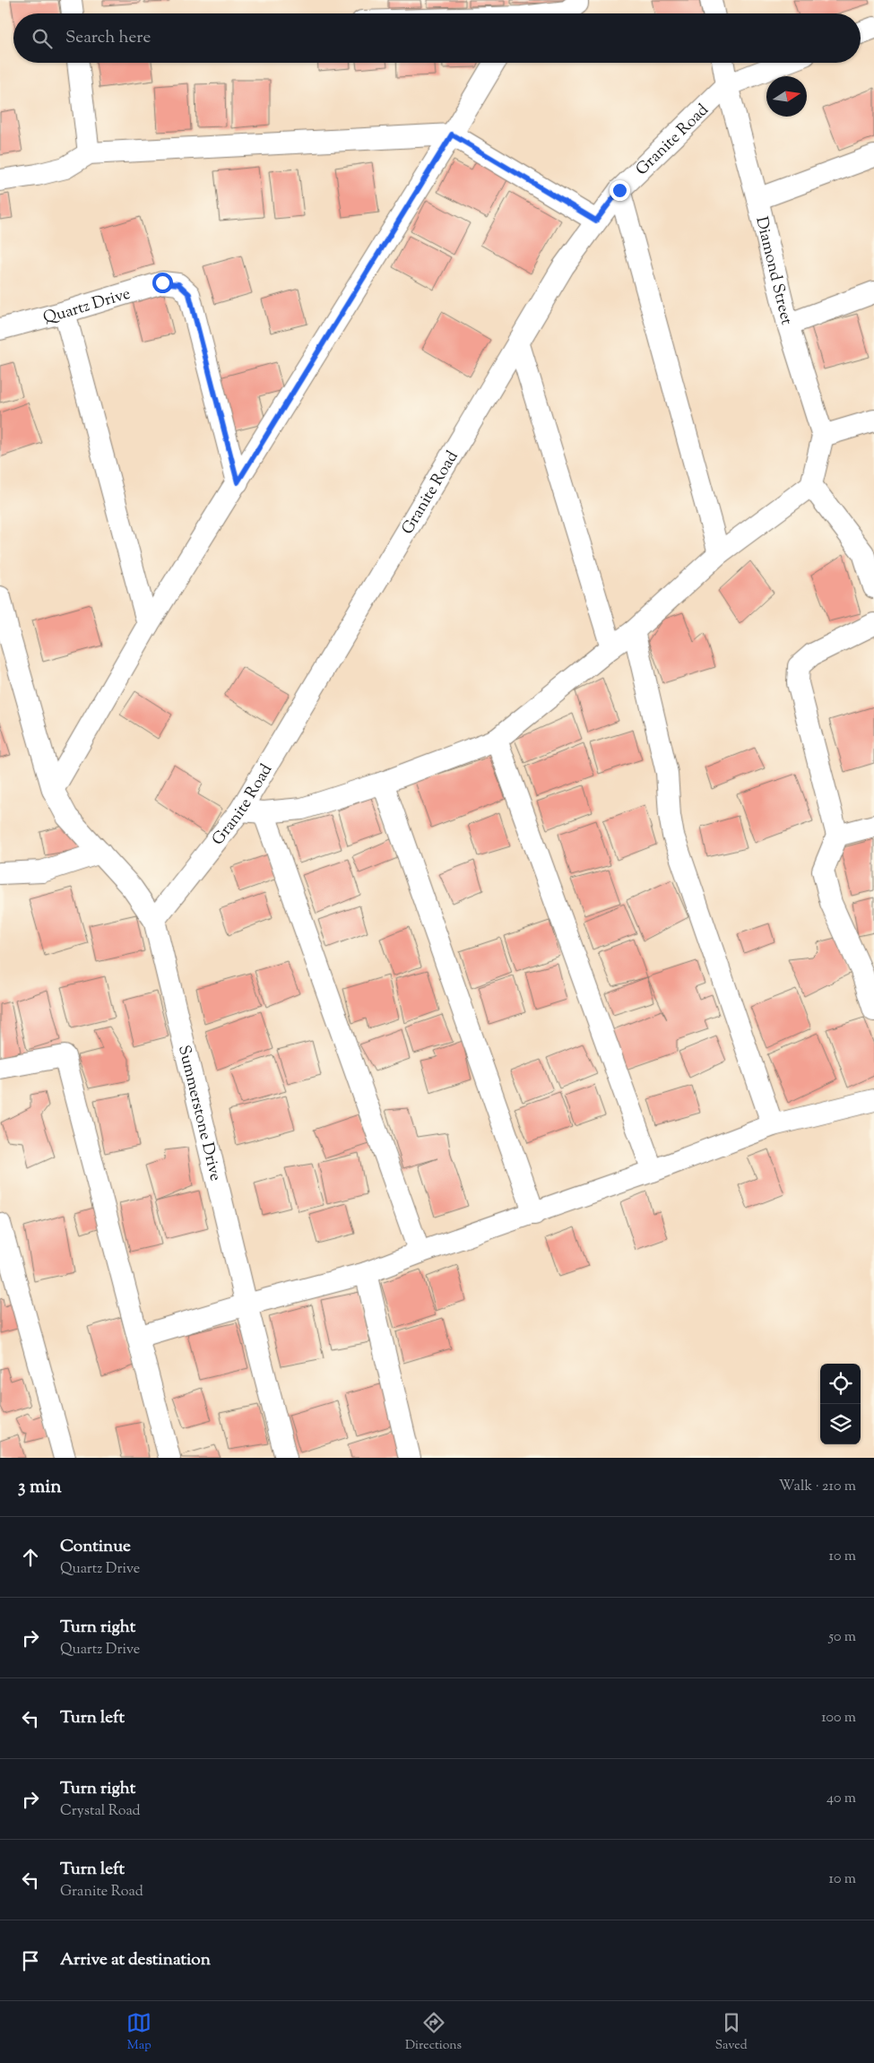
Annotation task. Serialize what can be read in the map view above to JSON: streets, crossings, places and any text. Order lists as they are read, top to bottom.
{
  "streets": {
    "street": [
      "Granite Road",
      "Diamond Street",
      "Quartz Drive",
      "Summerstone Drive"
    ]
  },
  "crossings": [
    ["Granite Road", "Diamond Street"],
    ["Granite Road", "Summerstone Drive"]
  ],
  "north": "right",
  "page": {
    "search": "Search here",
    "heading": ["3 min", "Walk · 210 m"],
    "list": [
      ["Continue", "Quartz Drive", "10 m"],
      ["Turn right", "Quartz Drive", "50 m"],
      ["Turn left", "100 m"],
      ["Turn right", "Crystal Road", "40 m"],
      ["Turn left", "Granite Road", "10 m"],
      "Arrive at destination"
    ],
    "nav": ["Map", "Directions", "Saved"]
  }
}
